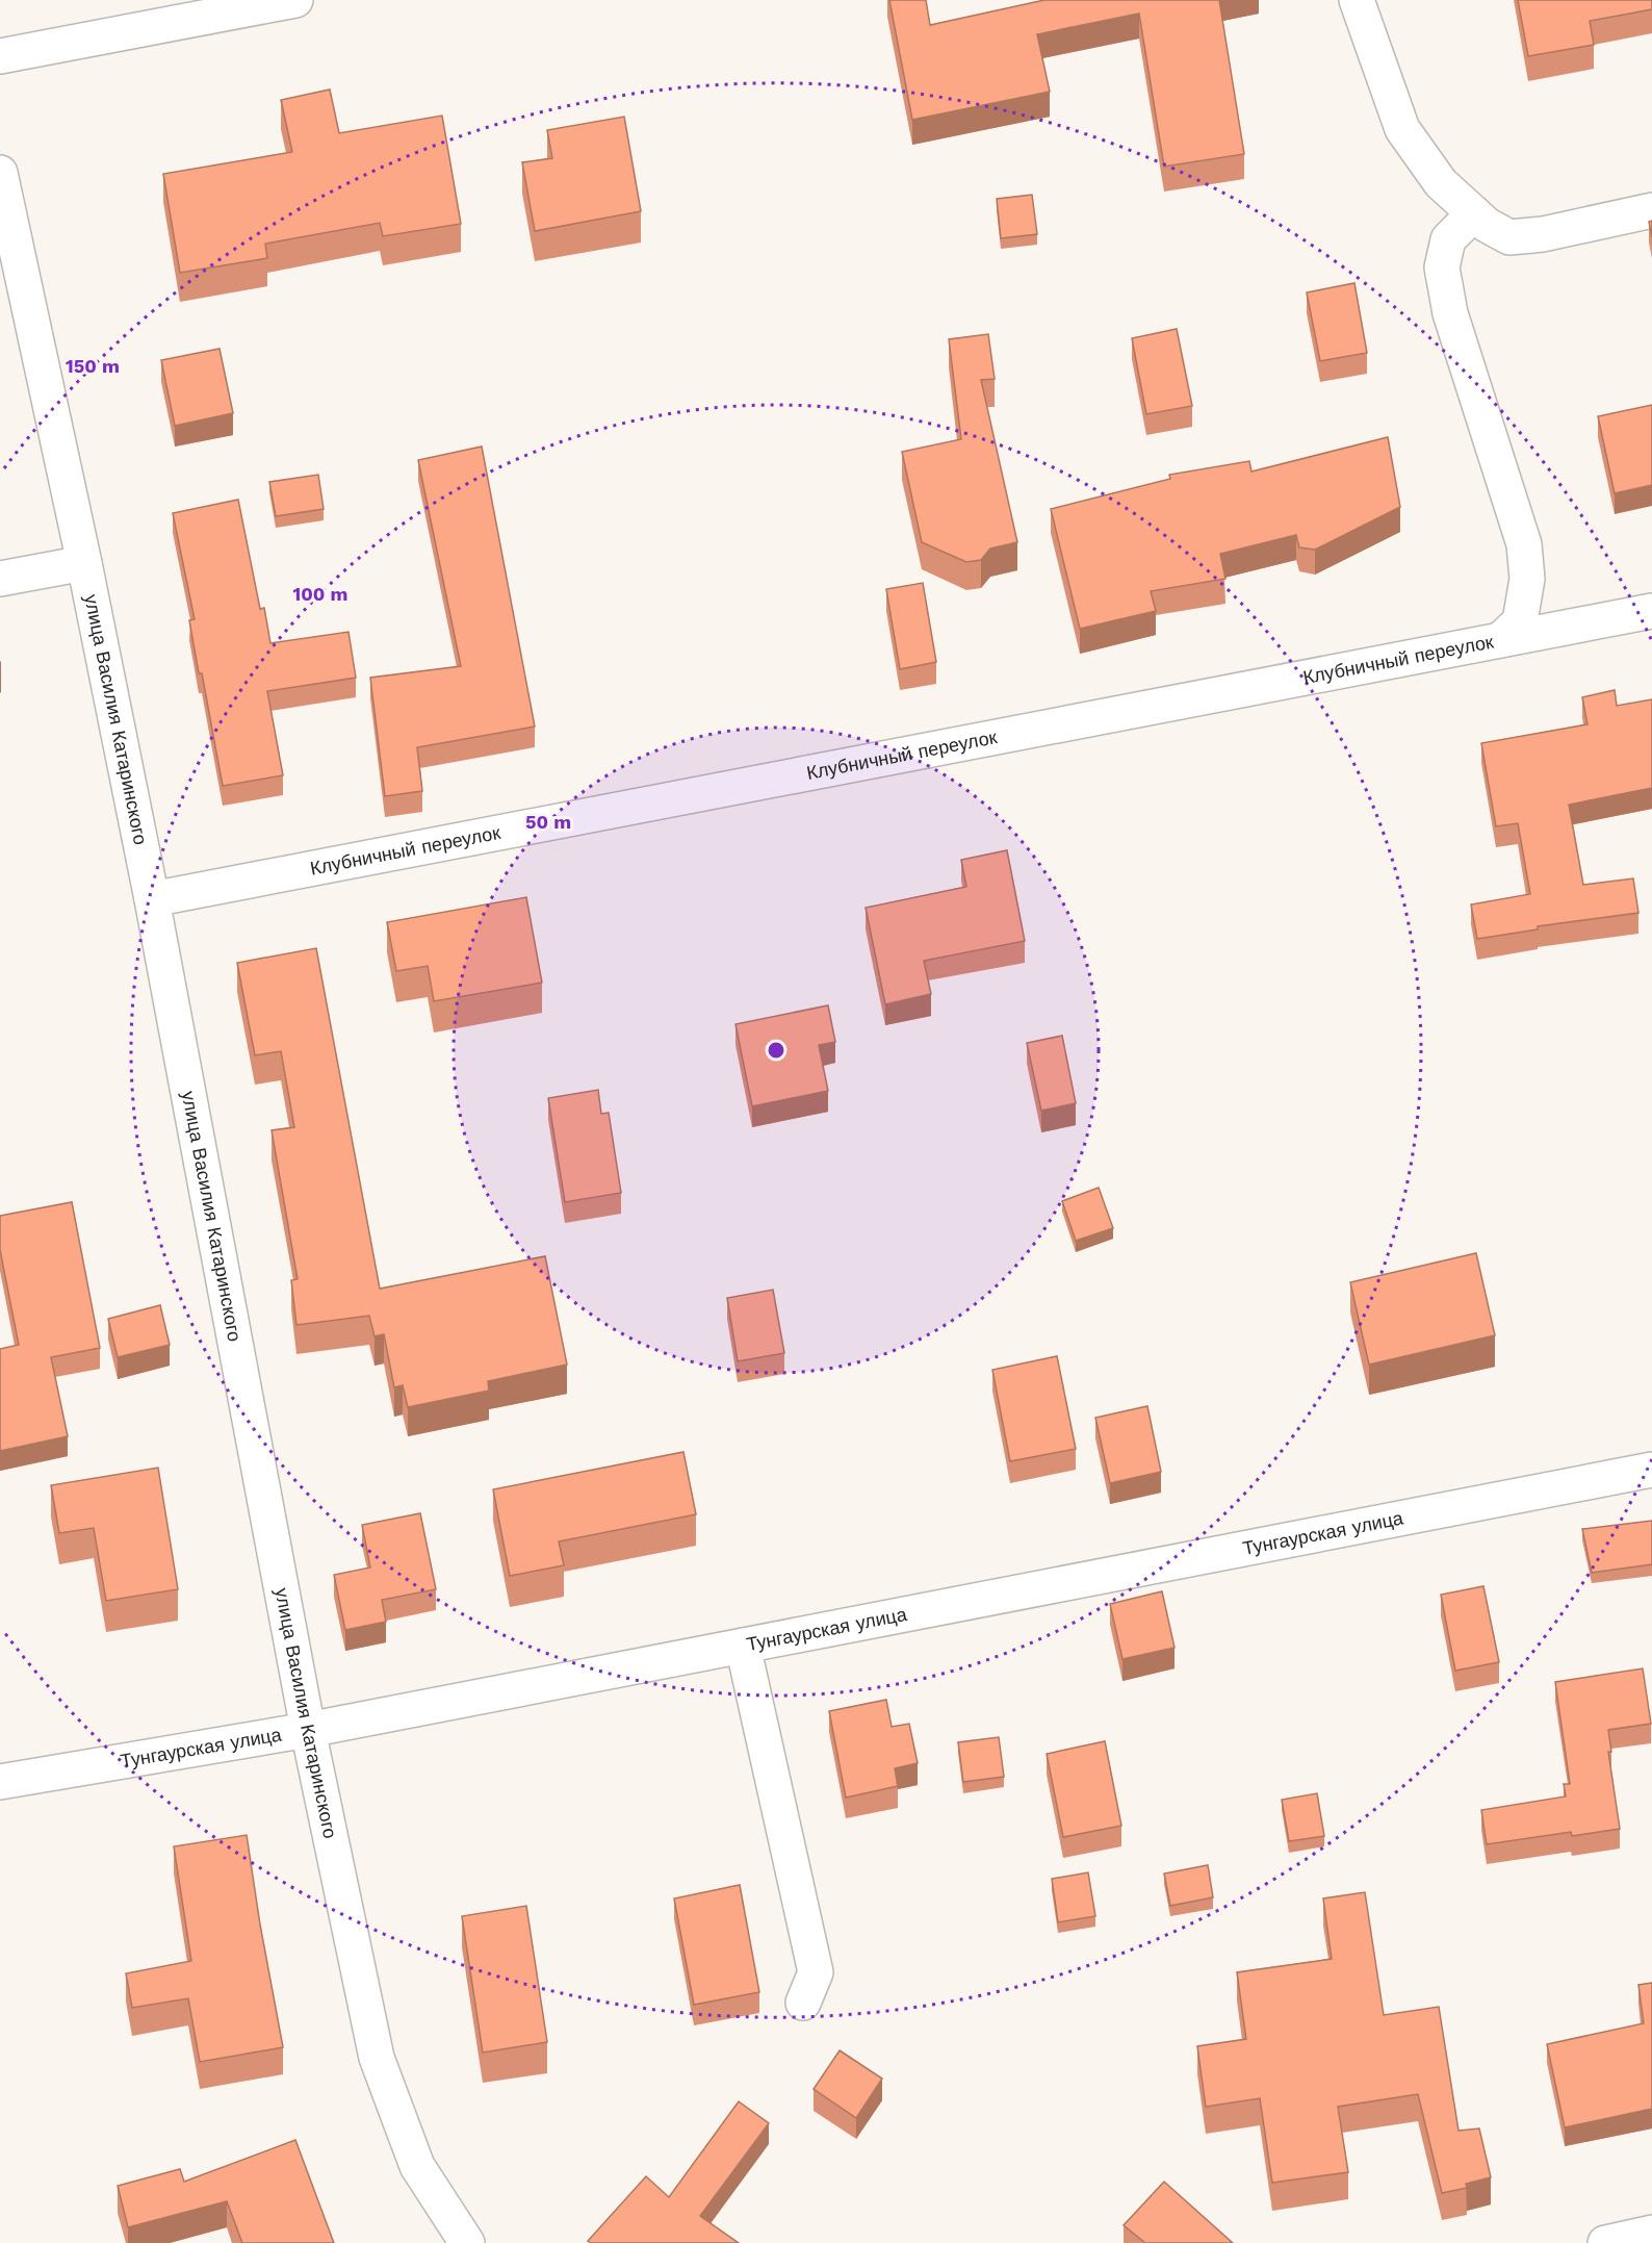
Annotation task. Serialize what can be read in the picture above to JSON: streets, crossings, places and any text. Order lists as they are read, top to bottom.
{
  "streets": {
    "street": ["Клубничный переулок", "улица Василия Катаринского", "Тунгаурская улица"]
  },
  "crossings": [
    ["Клубничный переулок", "улица Василия Катаринского"],
    ["улица Василия Катаринского", "Тунгаурская улица"]
  ],
  "rings": ["150 m", "100 m", "50 m"]
}
